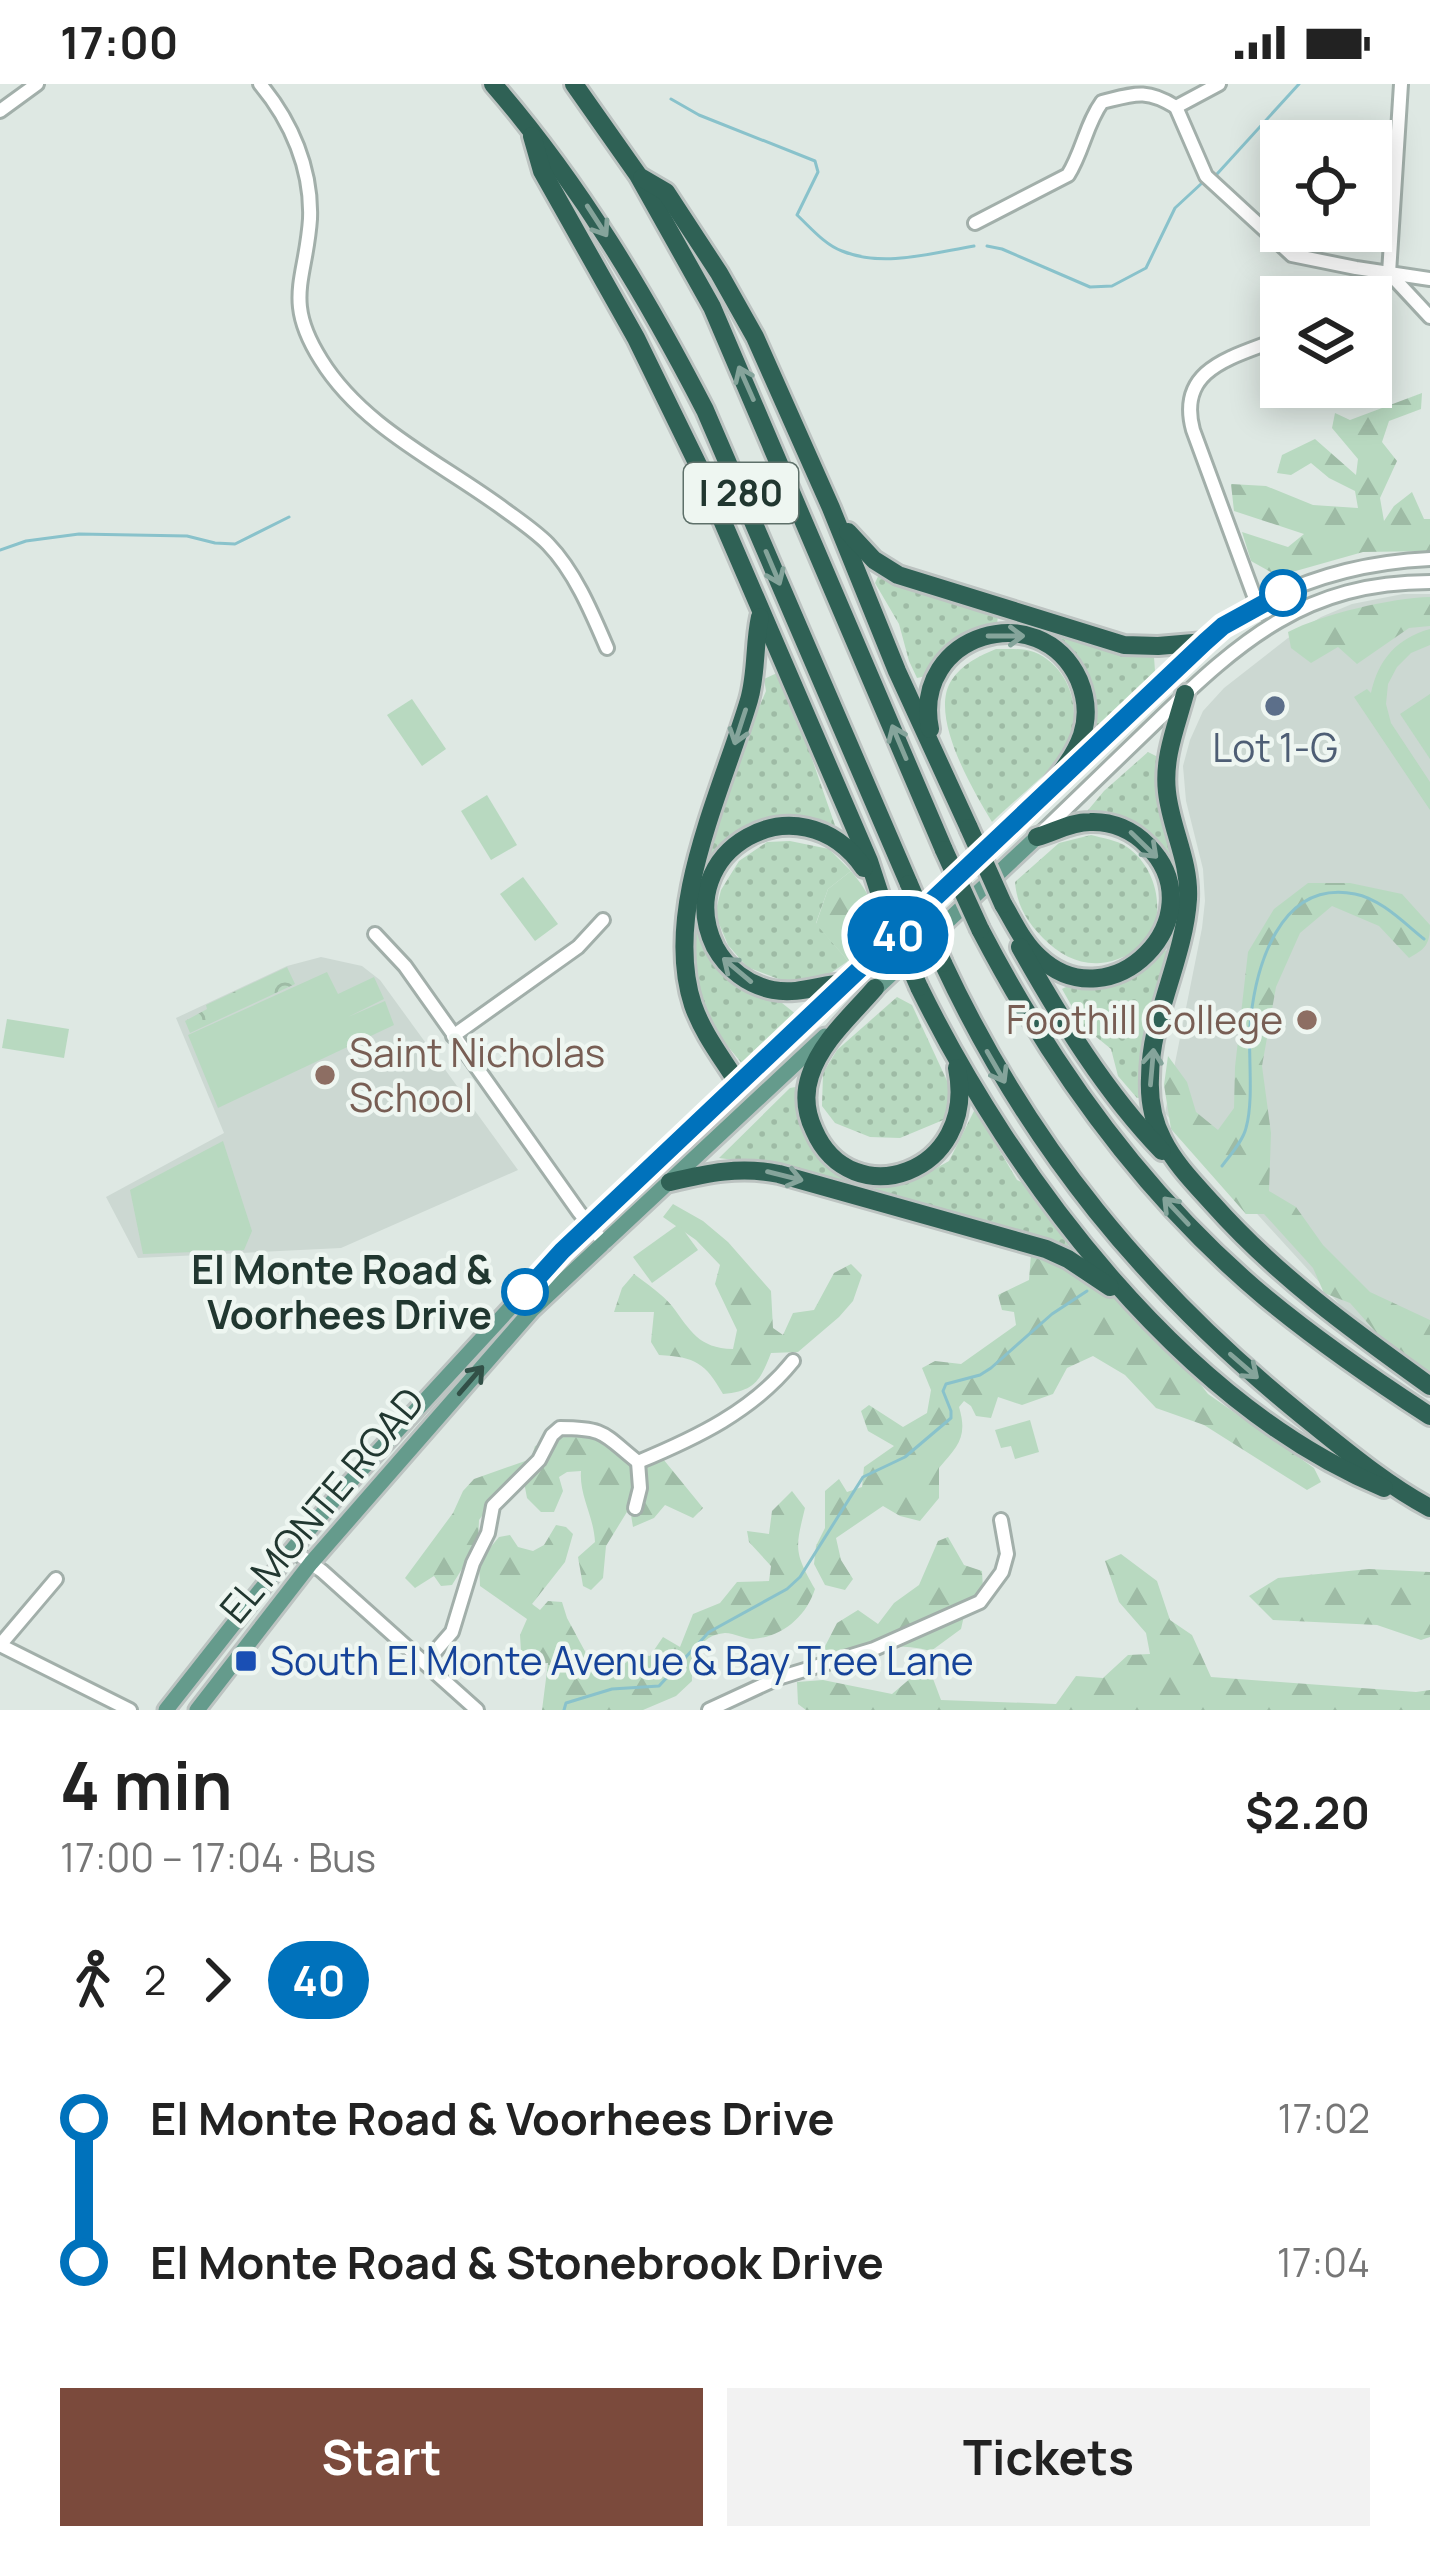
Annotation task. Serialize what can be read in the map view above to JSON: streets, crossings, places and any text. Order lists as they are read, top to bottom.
{
  "streets": {
    "highway": ["I 280"],
    "main road": ["EL MONTE ROAD"]
  },
  "places": {
    "other": [
      "Lot 1-G",
      "Foothill College",
      "Saint Nicholas School",
      "El Monte Road & Voorhees Drive"
    ],
    "transit": ["South El Monte Avenue & Bay Tree Lane"]
  },
  "lines": ["bus line 40"],
  "page": {
    "status": "17:00",
    "on_map": "40",
    "heading": ["4 min", "17:00 – 17:04 · Bus", "$2.20"],
    "legs": ["2", "40"],
    "list": [
      {
        "name": "El Monte Road & Voorhees Drive",
        "value": "17:02"
      },
      {
        "name": "El Monte Road & Stonebrook Drive",
        "value": "17:04"
      }
    ],
    "buttons": ["Start", "Tickets"]
  }
}
